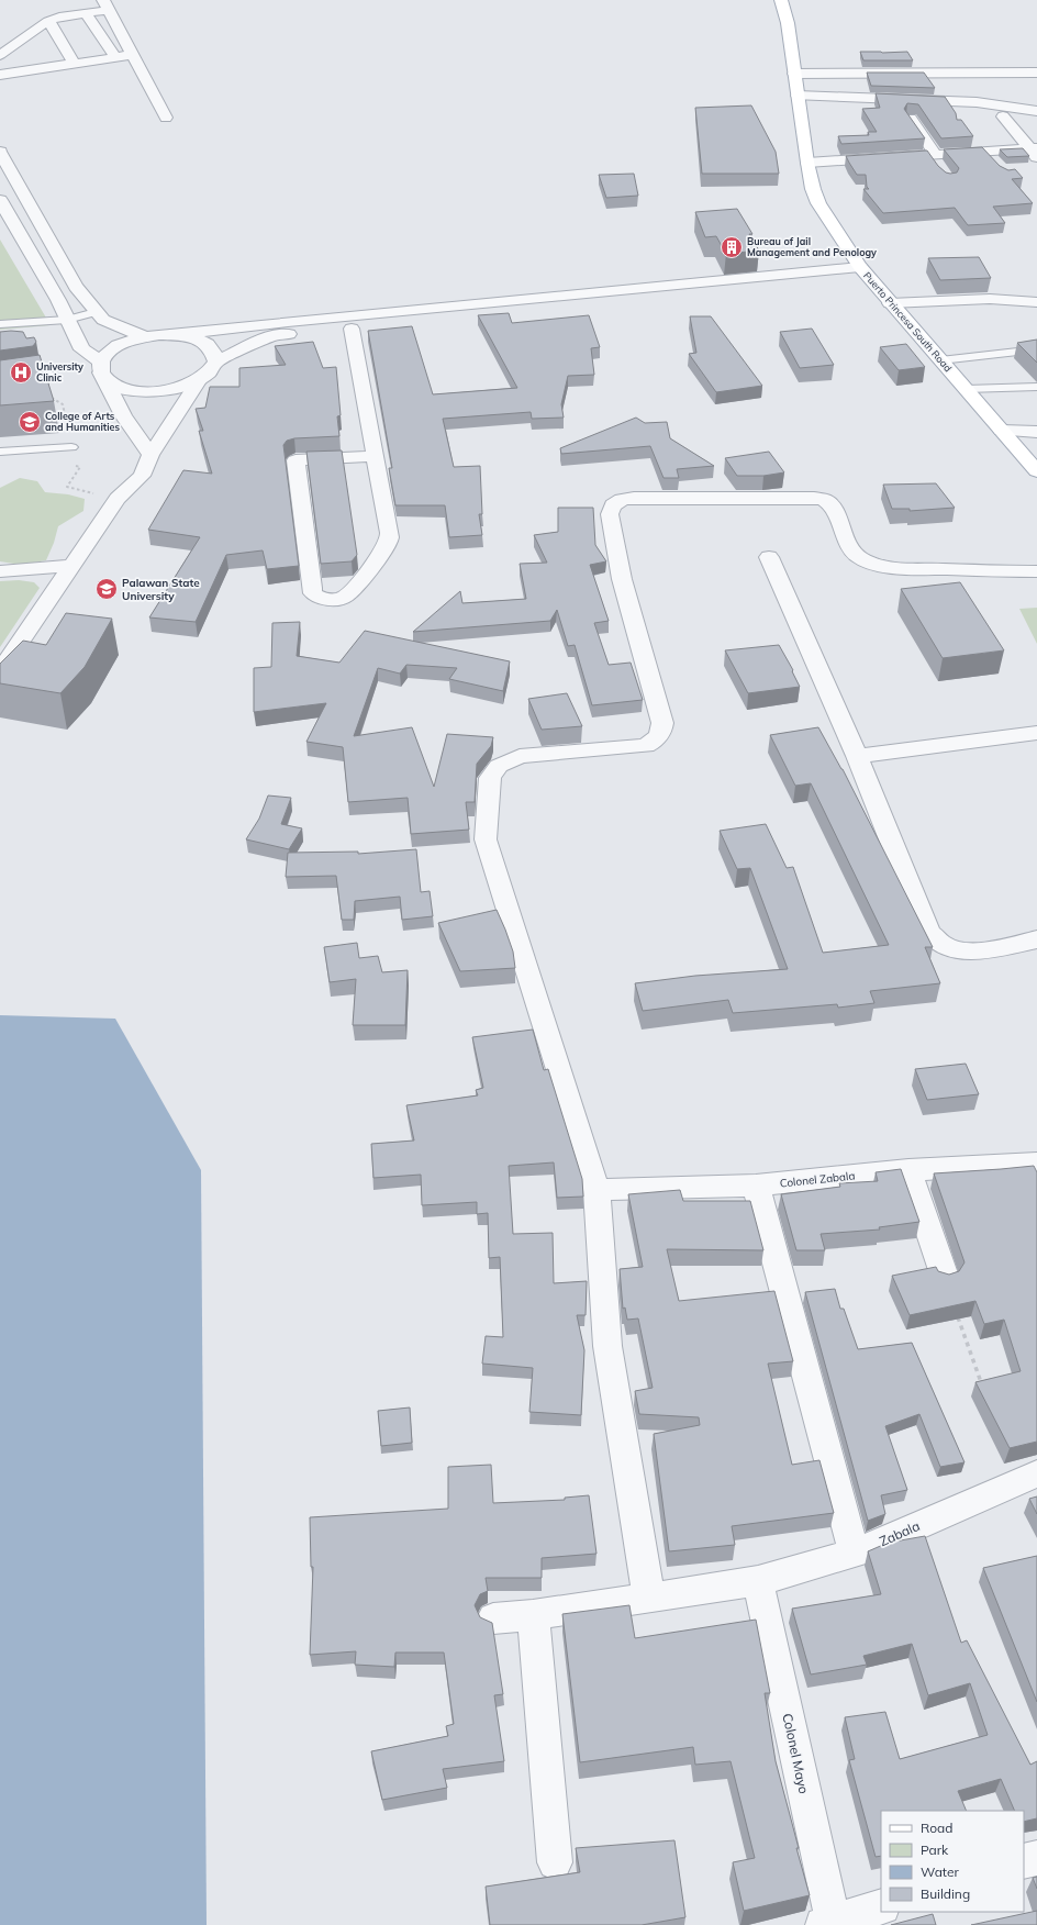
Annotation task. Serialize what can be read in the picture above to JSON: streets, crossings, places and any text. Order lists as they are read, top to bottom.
{
  "streets": {
    "main road": ["Puerto Princesa South Road"],
    "street": ["Colonel Zabala", "Zabala", "Colonel Mayo"]
  },
  "crossings": [
    ["Zabala", "Colonel Mayo"]
  ],
  "places": {
    "building": ["Bureau of Jail Management and Penology"],
    "hospital": ["University Clinic"],
    "school or university": ["College of Arts and Humanities", "Palawan State University"]
  },
  "legend": [
    "Road",
    "Park",
    "Water",
    "Building"
  ]
}
